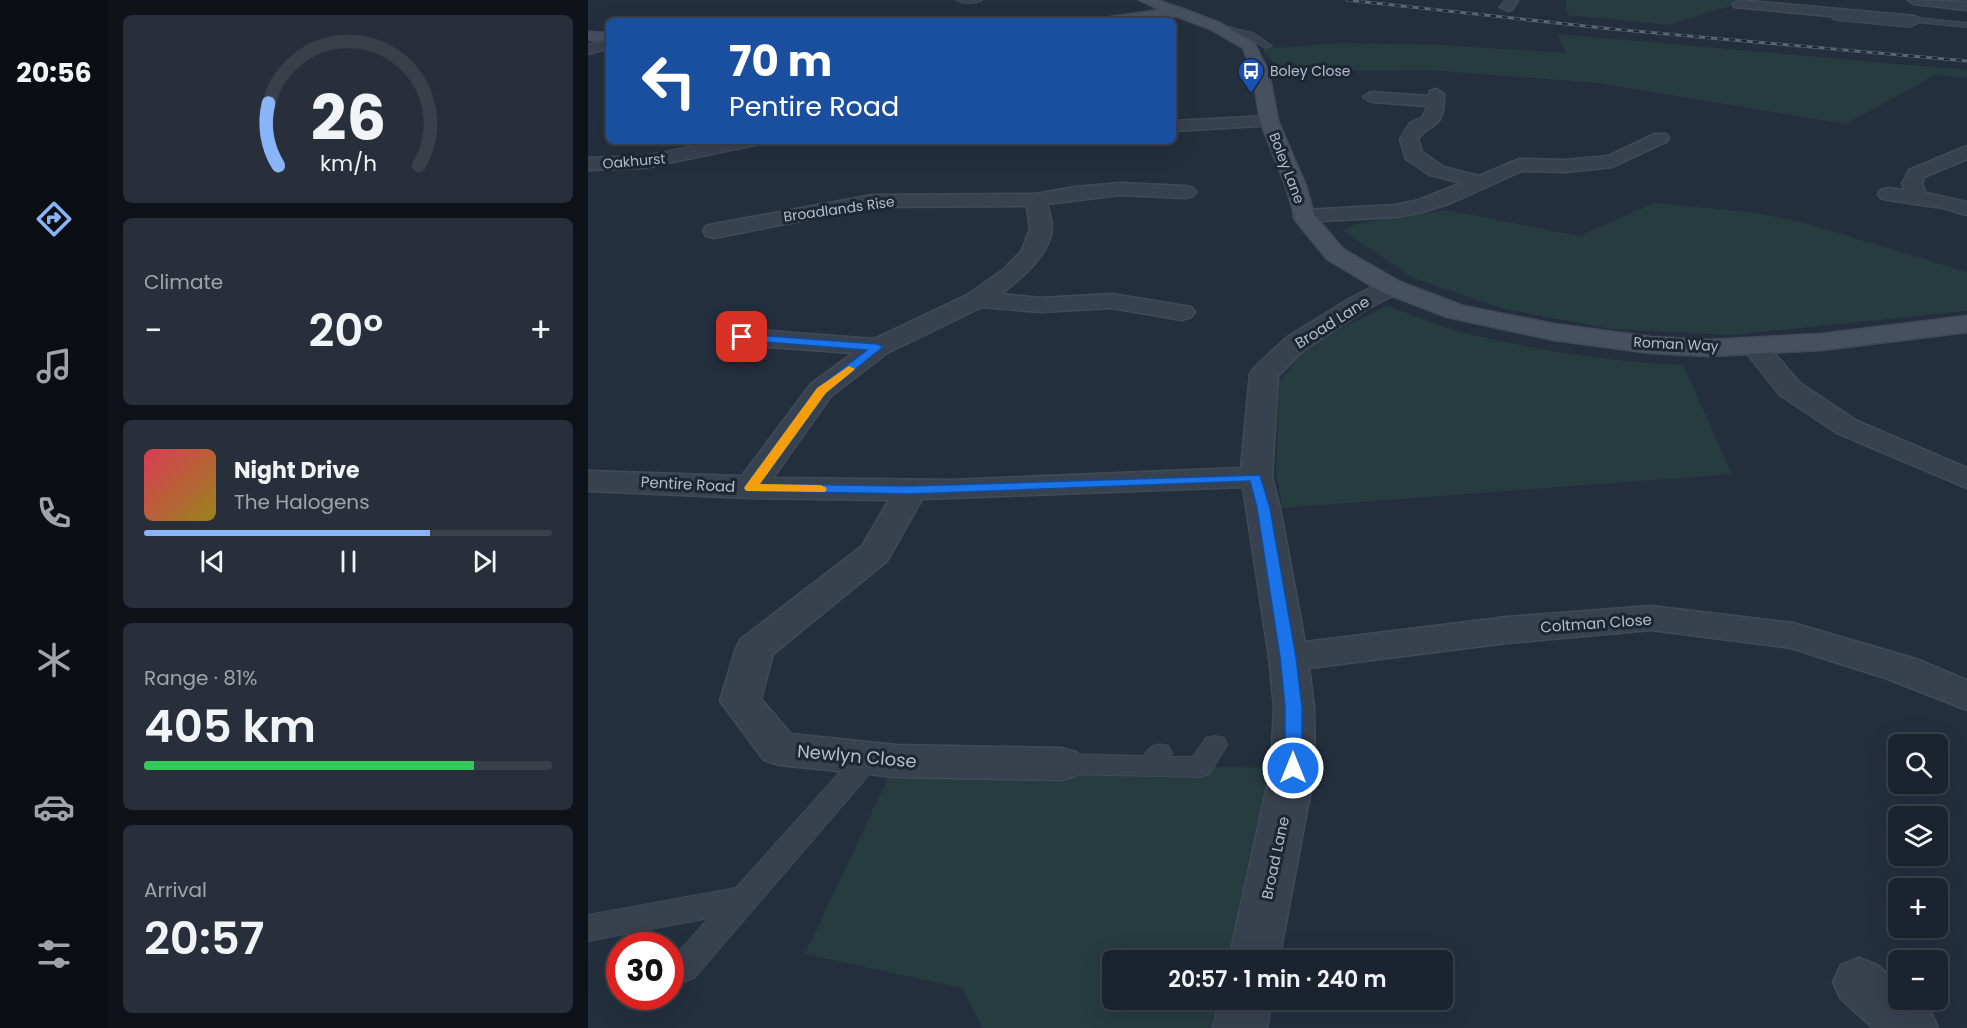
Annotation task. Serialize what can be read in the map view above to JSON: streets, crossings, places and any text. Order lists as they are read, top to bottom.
{
  "streets": {
    "street": [
      "Oakhurst",
      "Boley Lane",
      "Broadlands Rise",
      "Broad Lane",
      "Roman Way",
      "Pentire Road",
      "Coltman Close",
      "Newlyn Close"
    ]
  },
  "crossings": [
    ["Boley Lane", "Broad Lane"],
    ["Boley Lane", "Roman Way"],
    ["Broad Lane", "Roman Way"],
    ["Broad Lane", "Pentire Road"],
    ["Broad Lane", "Coltman Close"],
    ["Pentire Road", "Newlyn Close"]
  ],
  "places": {
    "bus stop": ["Boley Close"]
  },
  "page": {
    "tabs": "20:56",
    "turn": ["70 m", "Pentire Road"],
    "tile": [
      "Climate",
      ["Range · 81%", "405 km"],
      ["Arrival", "20:57"]
    ],
    "heat": ["−", "20°", "+"],
    "song": ["Night Drive", "The Halogens"],
    "map_buttons": ["+", "−"],
    "limit": "30",
    "trip": "20:57 · 1 min · 240 m",
    "gauge": ["26", "km/h"]
  }
}
